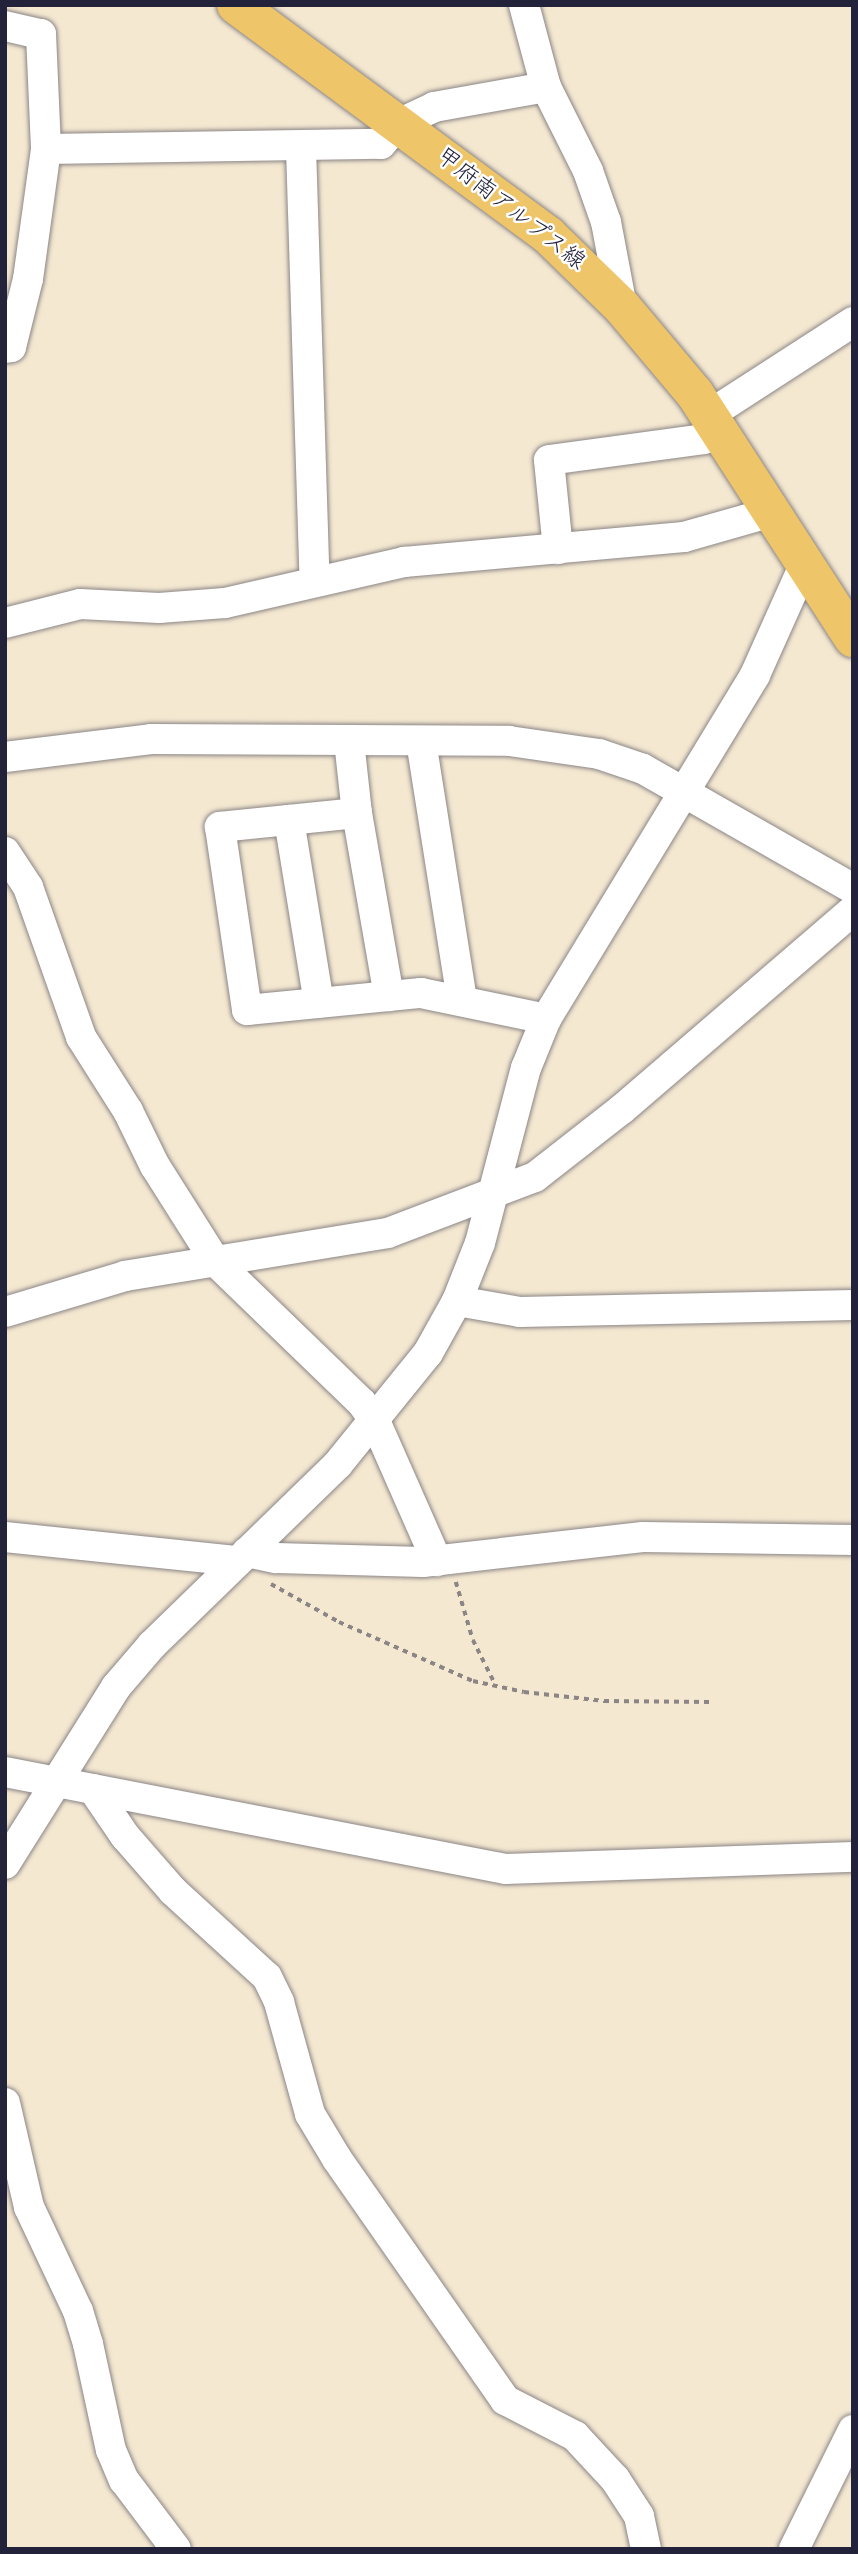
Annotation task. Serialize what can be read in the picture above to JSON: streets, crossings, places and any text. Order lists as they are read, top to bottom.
{
  "streets": {
    "main road": ["甲府南アルプス線"]
  }
}
